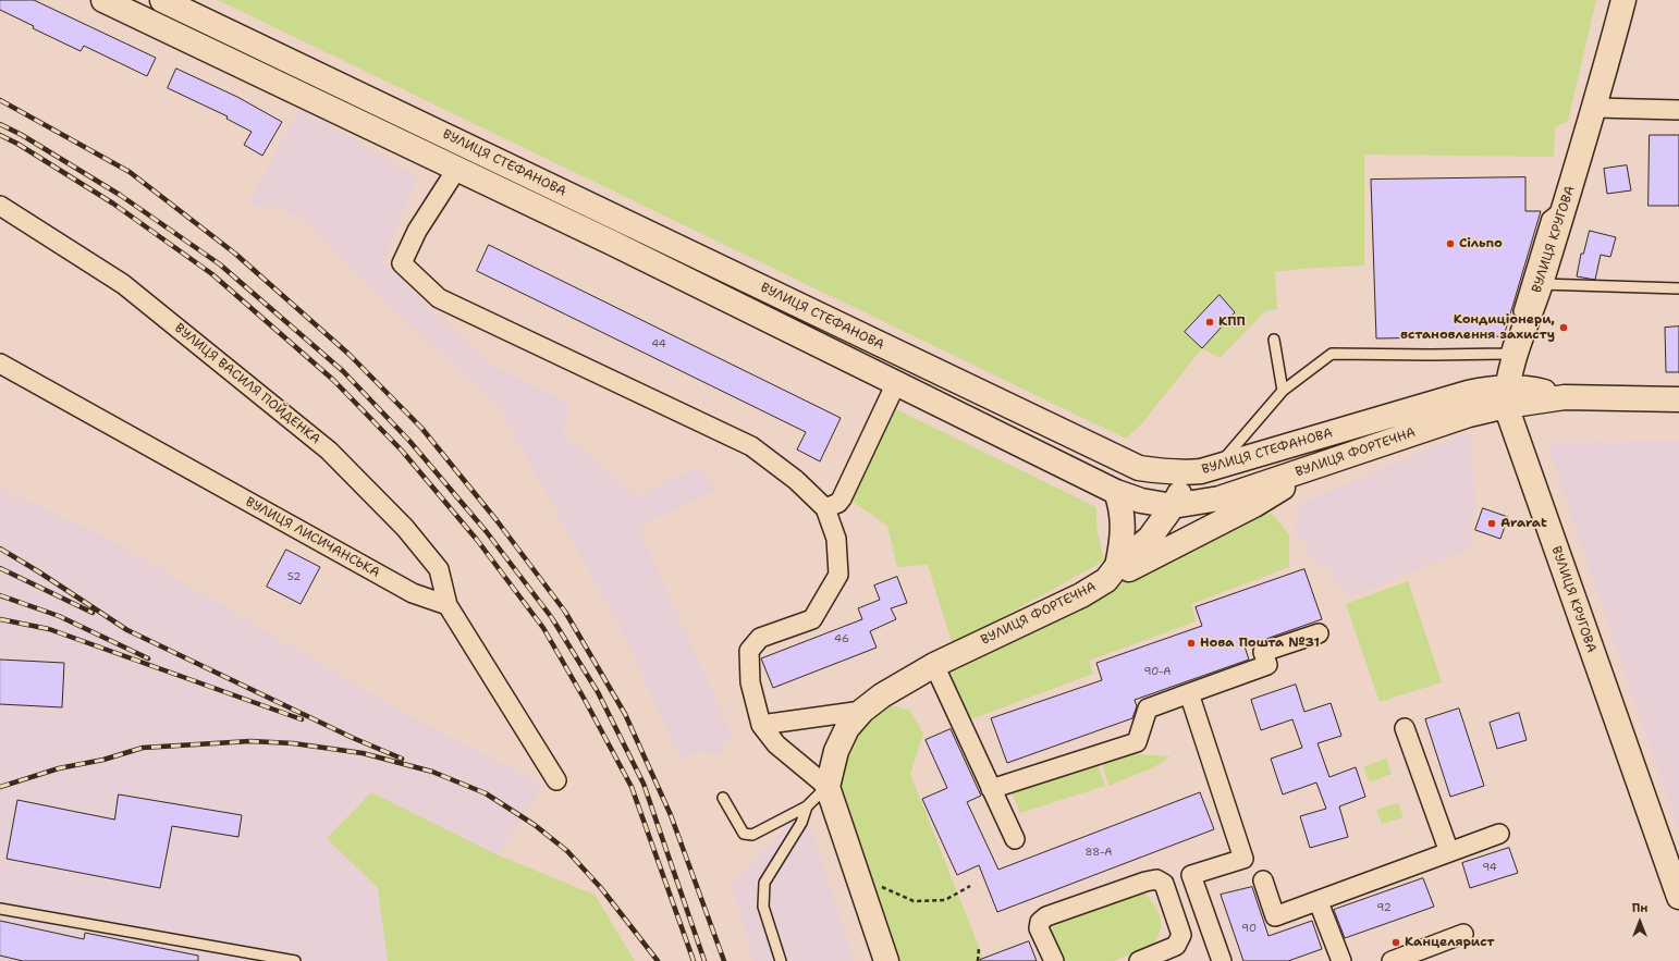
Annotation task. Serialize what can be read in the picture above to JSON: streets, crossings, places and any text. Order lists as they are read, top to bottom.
{
  "streets": {
    "main road": ["ВУЛИЦЯ СТЕФАНОВА", "ВУЛИЦЯ КРУГОВА", "ВУЛИЦЯ ФОРТЕЧНА"],
    "street": ["ВУЛИЦЯ ВАСИЛЯ ПОЙДЕНКА", "ВУЛИЦЯ ЛИСИЧАНСЬКА"]
  },
  "crossings": [
    ["ВУЛИЦЯ СТЕФАНОВА", "ВУЛИЦЯ КРУГОВА"],
    ["ВУЛИЦЯ СТЕФАНОВА", "ВУЛИЦЯ ФОРТЕЧНА"],
    ["ВУЛИЦЯ КРУГОВА", "ВУЛИЦЯ ФОРТЕЧНА"],
    ["ВУЛИЦЯ ВАСИЛЯ ПОЙДЕНКА", "ВУЛИЦЯ ЛИСИЧАНСЬКА"]
  ],
  "places": [
    "Сільпо",
    "КПП",
    "Кондиціонери, встановлення захисту",
    "Ararat",
    "Нова Пошта №31",
    "Канцелярист"
  ],
  "house_numbers": [
    "44",
    "52",
    "46",
    "90-А",
    "88-А",
    "94",
    "92",
    "90"
  ],
  "north": "top"
}
